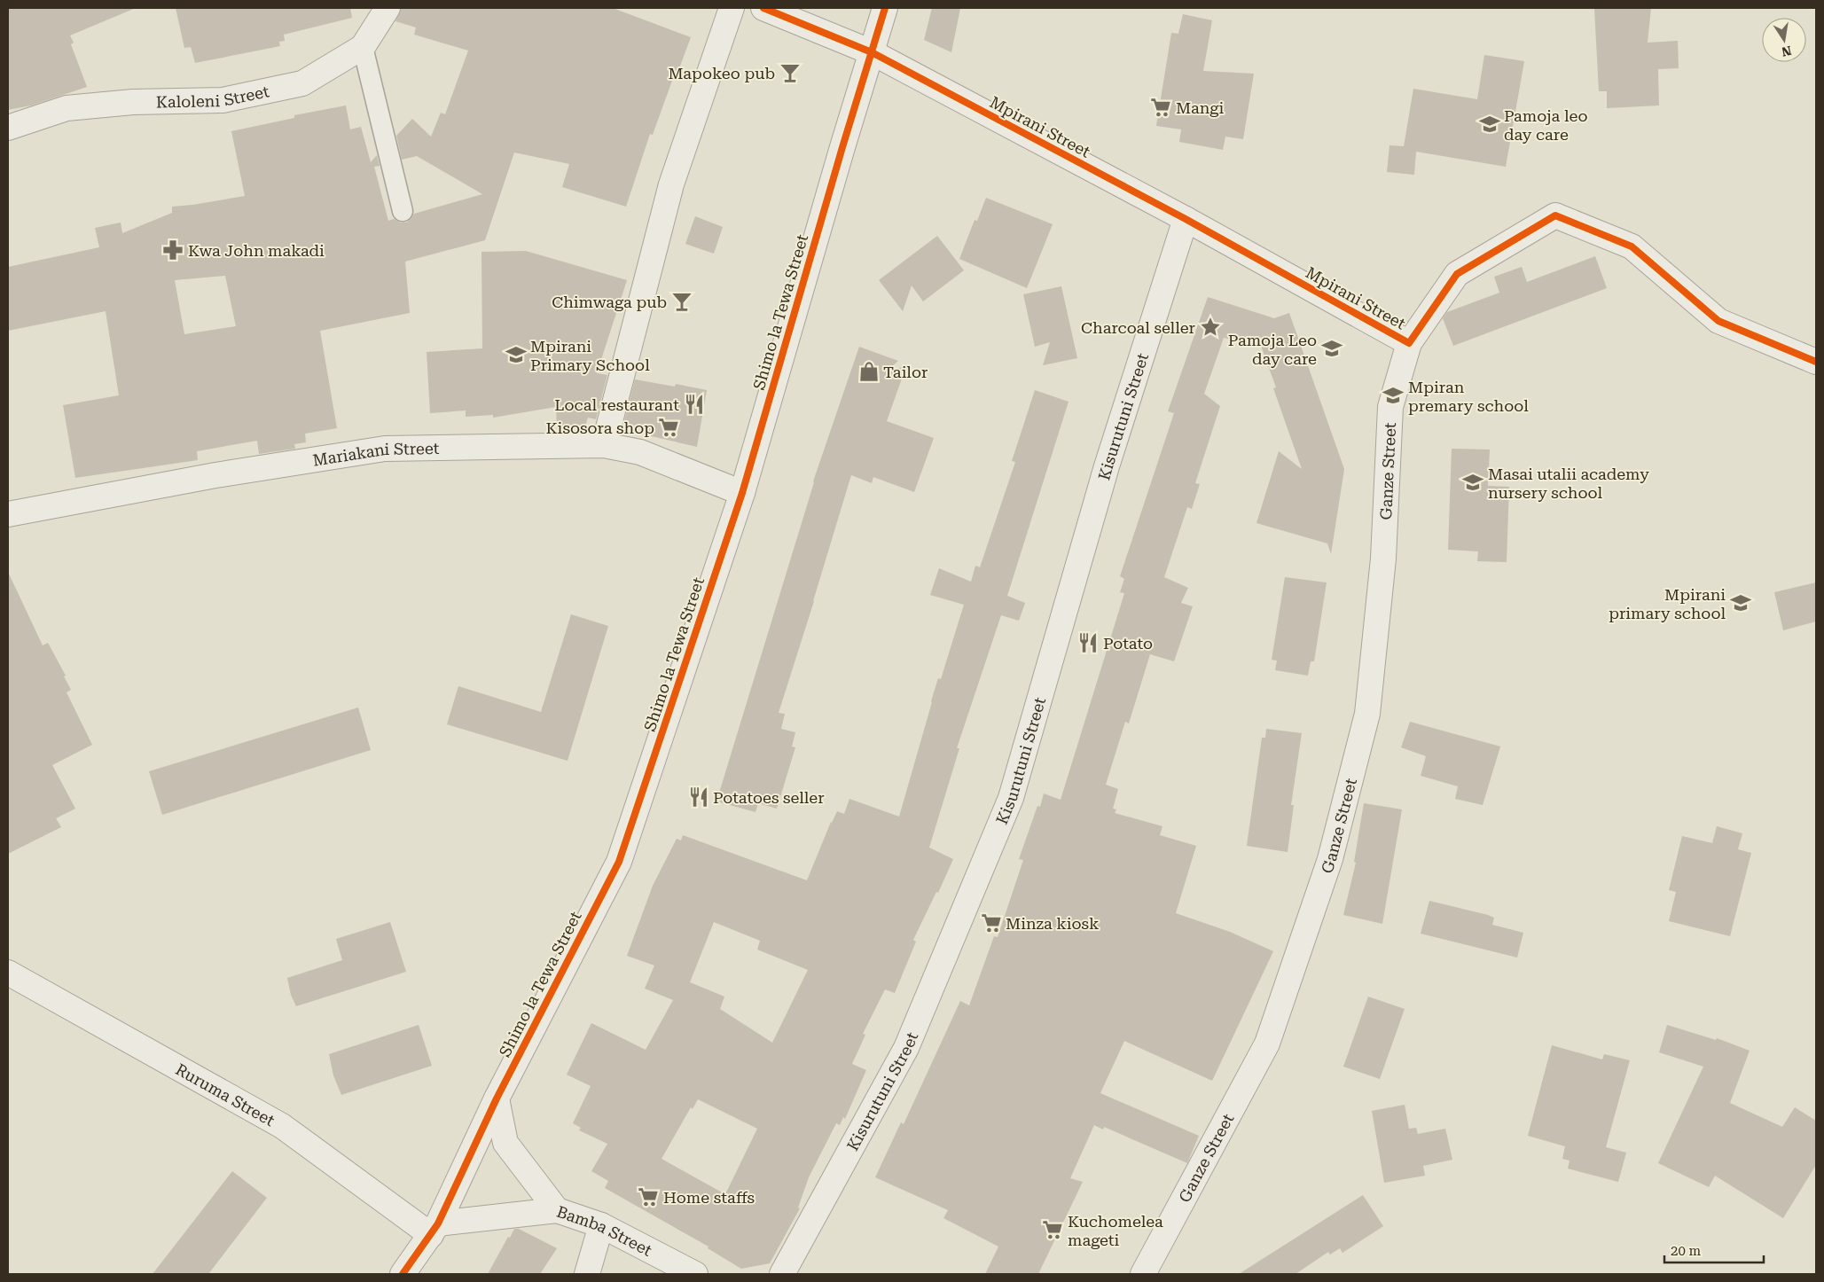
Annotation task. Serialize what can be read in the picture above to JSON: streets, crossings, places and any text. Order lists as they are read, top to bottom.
{
  "streets": {
    "street": [
      "Kaloleni Street",
      "Mpirani Street",
      "Shimo la Tewa Street",
      "Kisurutuni Street",
      "Mariakani Street",
      "Ganze Street",
      "Ruruma Street",
      "Bamba Street"
    ]
  },
  "crossings": [
    ["Mpirani Street", "Shimo la Tewa Street"],
    ["Mpirani Street", "Kisurutuni Street"],
    ["Mpirani Street", "Ganze Street"],
    ["Shimo la Tewa Street", "Mariakani Street"],
    ["Shimo la Tewa Street", "Ruruma Street"],
    ["Shimo la Tewa Street", "Bamba Street"]
  ],
  "places": {
    "bar": ["Mapokeo pub", "Chimwaga pub"],
    "supermarket": [
      "Mangi",
      "Kisosora shop",
      "Minza kiosk",
      "Home staffs",
      "Kuchomelea mageti"
    ],
    "school or university": [
      "Pamoja leo day care",
      "Pamoja Leo day care",
      "Mpirani Primary School",
      "Mpiran premary school",
      "Masai utalii academy nursery school",
      "Mpirani primary school"
    ],
    "pharmacy": ["Kwa John makadi"],
    "place": ["Charcoal seller"],
    "shop": ["Tailor"],
    "restaurant": ["Local restaurant", "Potato", "Potatoes seller"]
  },
  "scale_bar": "20 m",
  "north": "bottom"
}
